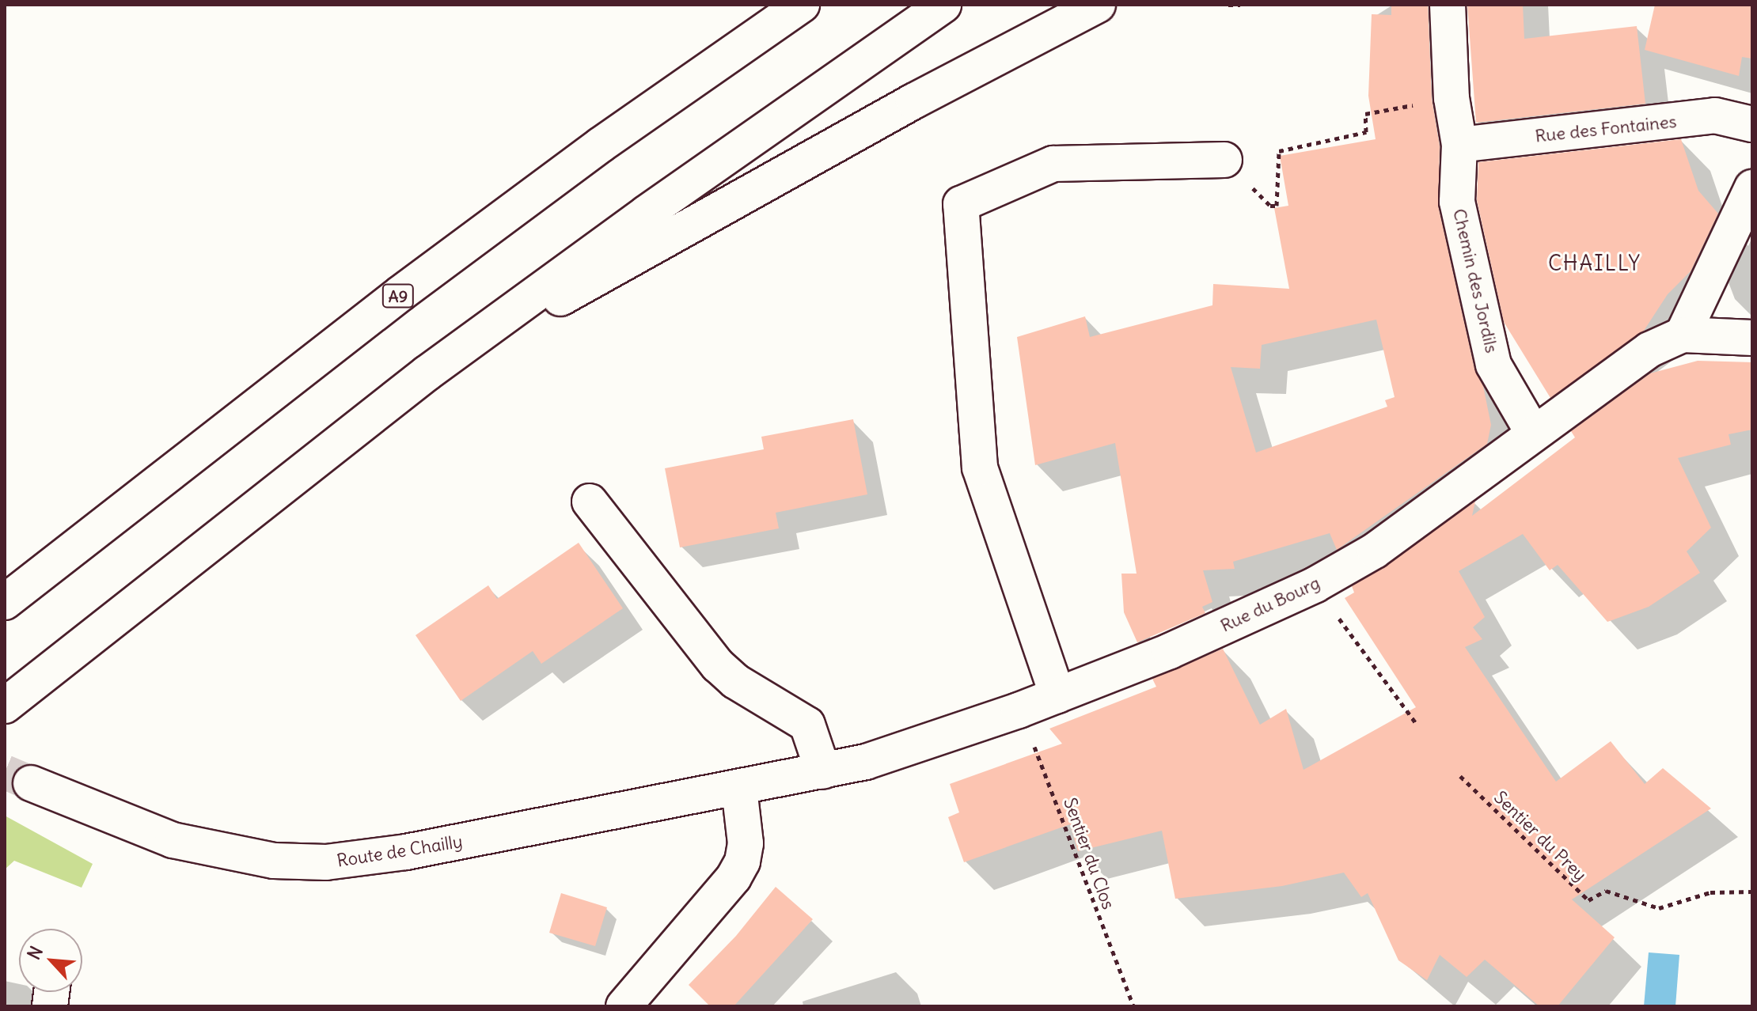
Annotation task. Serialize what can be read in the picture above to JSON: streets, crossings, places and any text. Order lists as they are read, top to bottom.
{
  "streets": {
    "main road": [
      "Rue des Fontaines",
      "Chemin des Jordils",
      "A9",
      "Rue du Bourg",
      "Route de Chailly"
    ],
    "path": ["Sentier du Prey", "Sentier du Clos"]
  },
  "crossings": [
    ["Rue des Fontaines", "Chemin des Jordils"],
    ["Chemin des Jordils", "Rue du Bourg"],
    ["Rue du Bourg", "Route de Chailly"],
    ["Rue du Bourg", "Sentier du Clos"]
  ],
  "districts": ["CHAILLY"],
  "north": "top left"
}
